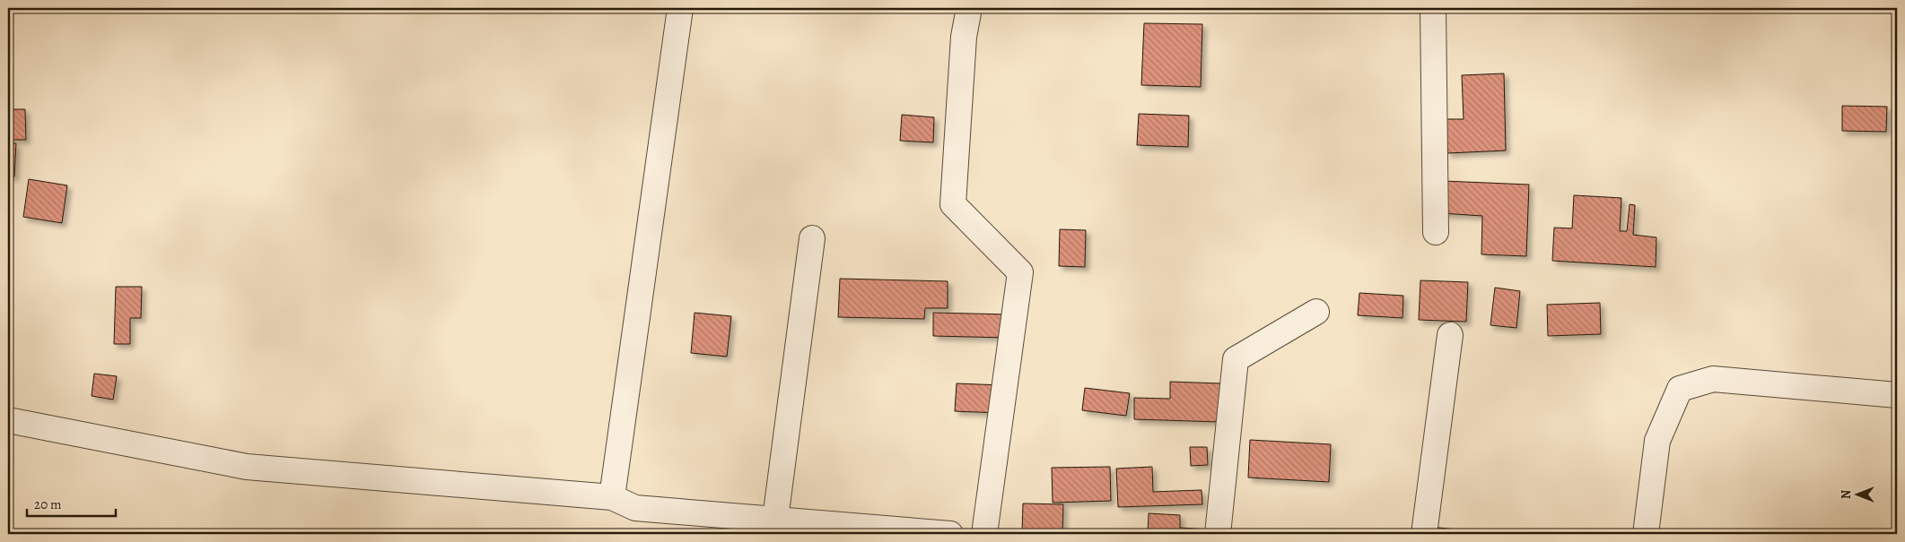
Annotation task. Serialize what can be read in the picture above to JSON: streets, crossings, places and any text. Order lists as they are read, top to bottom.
{
  "scale_bar": "20 m",
  "north": "left"
}
